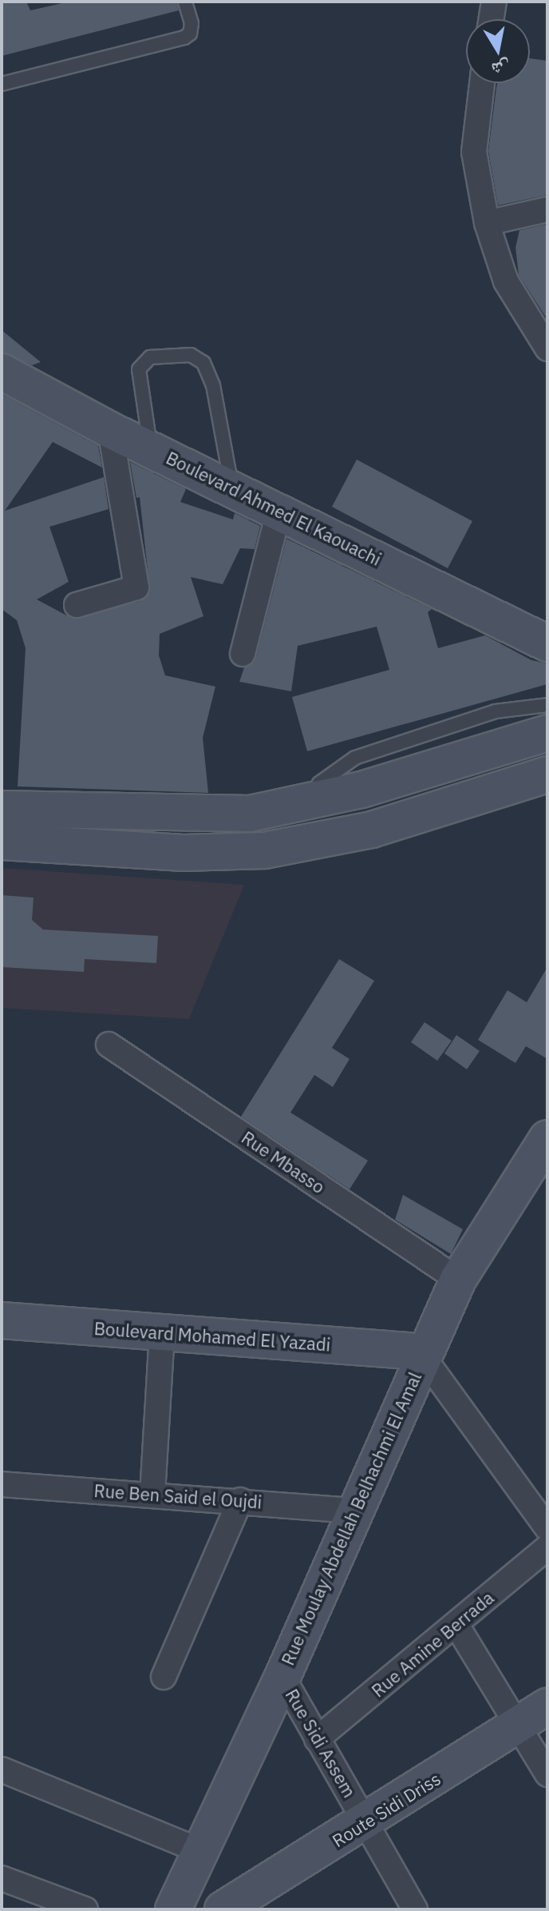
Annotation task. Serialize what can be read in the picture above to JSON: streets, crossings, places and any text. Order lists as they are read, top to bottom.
{
  "streets": {
    "street": [
      "Boulevard Ahmed El Kaouachi",
      "Rue Mbasso",
      "Boulevard Mohamed El Yazadi",
      "Rue Ben Said el Oujdi",
      "Rue Moulay Abdellah Belhachmi El Amal",
      "Rue Amine Berrada",
      "Rue Sidi Assem",
      "Route Sidi Driss"
    ]
  },
  "crossings": [
    ["Rue Mbasso", "Rue Moulay Abdellah Belhachmi El Amal"],
    ["Boulevard Mohamed El Yazadi", "Rue Moulay Abdellah Belhachmi El Amal"],
    ["Rue Ben Said el Oujdi", "Rue Moulay Abdellah Belhachmi El Amal"],
    ["Rue Moulay Abdellah Belhachmi El Amal", "Rue Sidi Assem"],
    ["Rue Amine Berrada", "Rue Sidi Assem"],
    ["Rue Sidi Assem", "Route Sidi Driss"]
  ],
  "north": "bottom"
}
